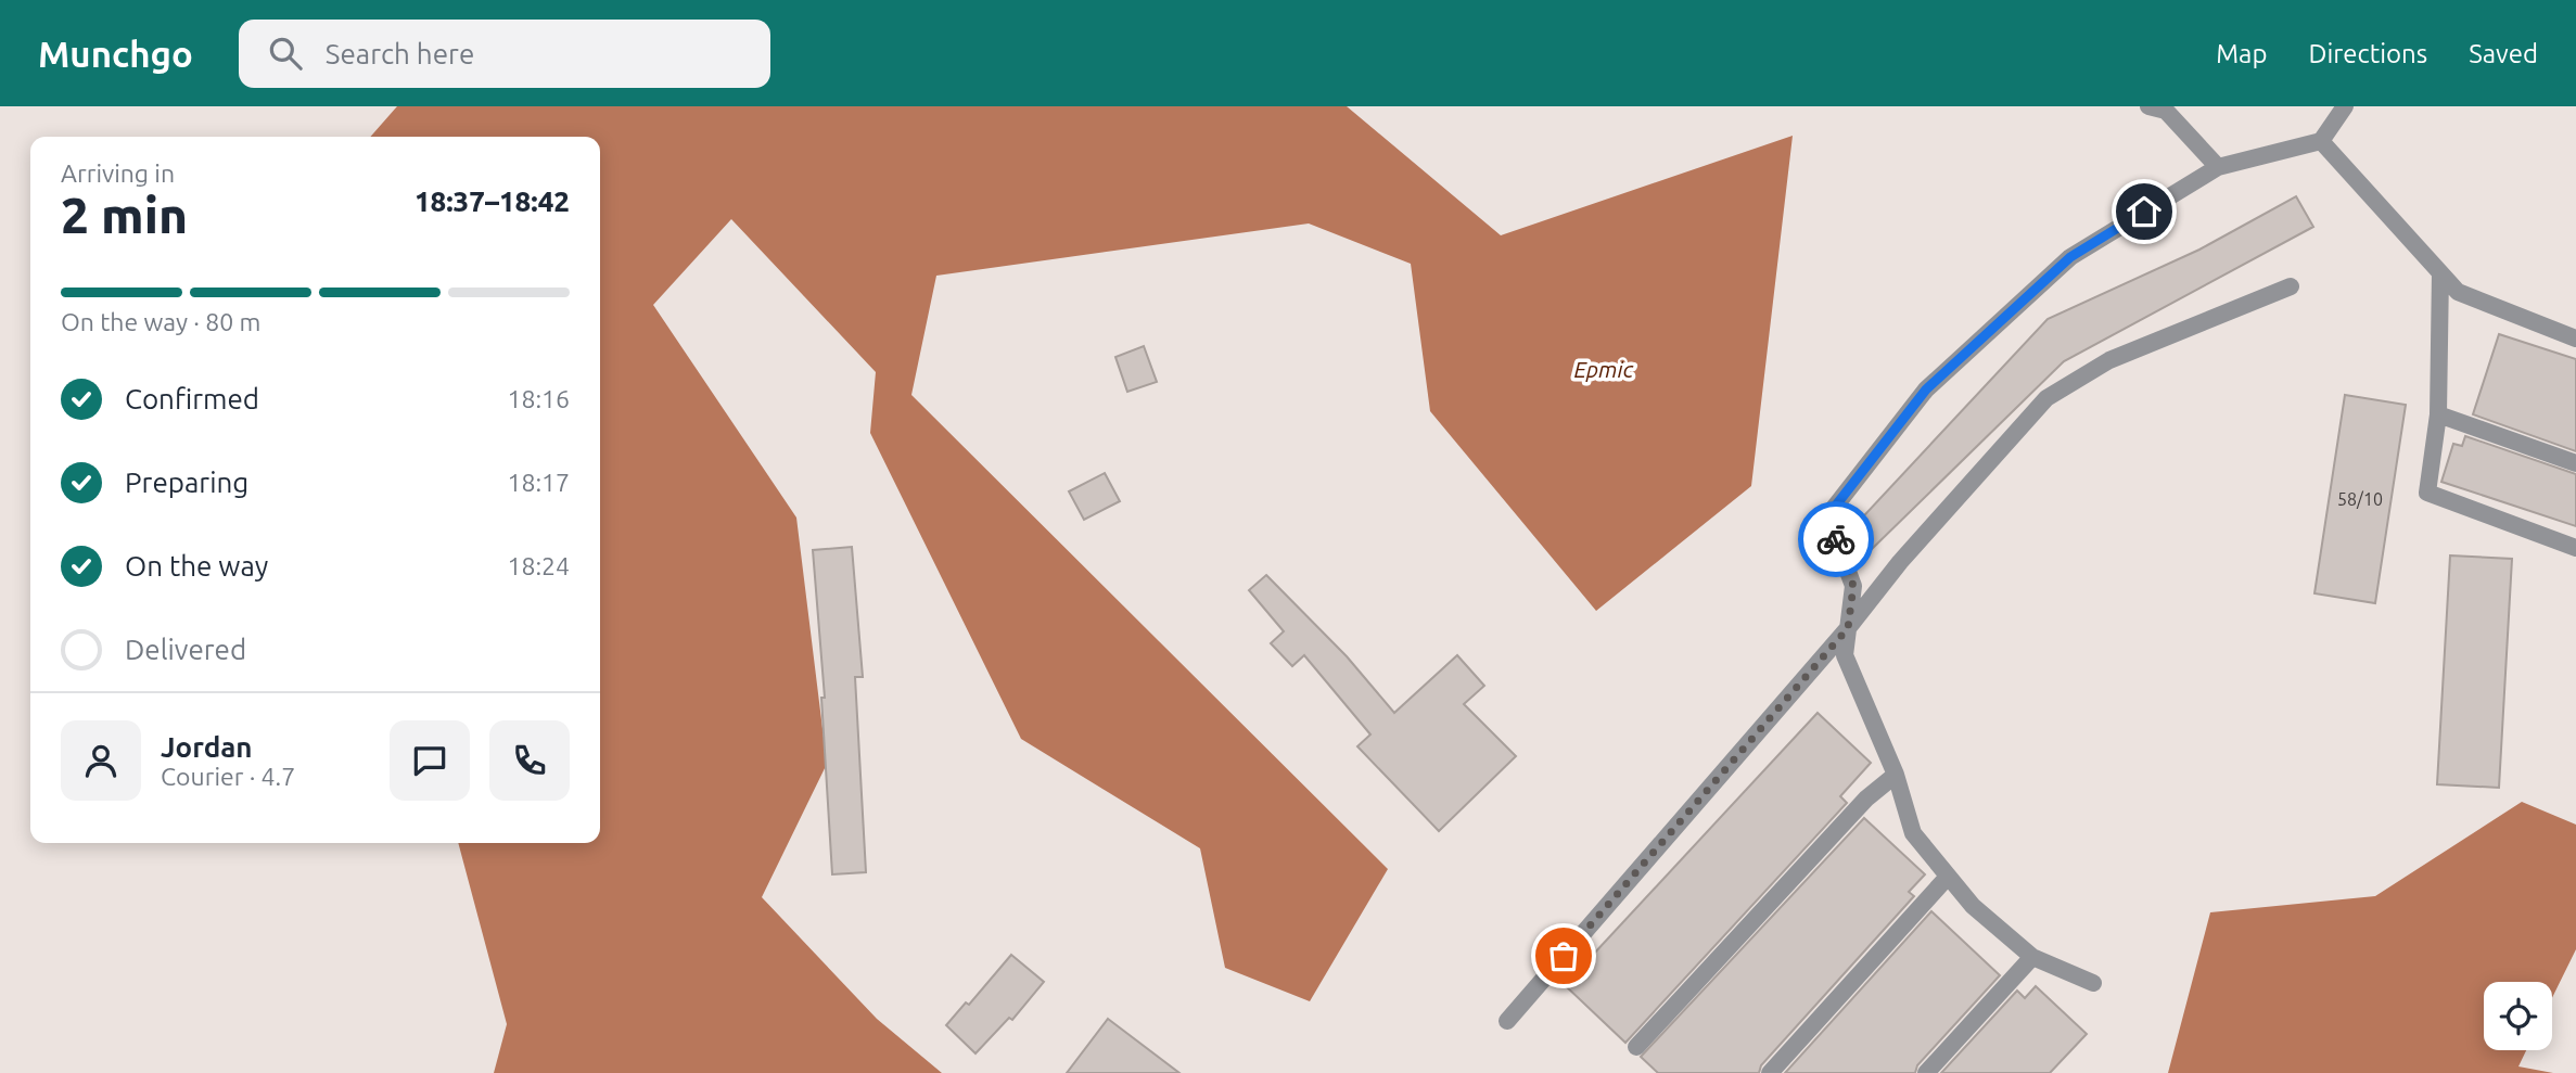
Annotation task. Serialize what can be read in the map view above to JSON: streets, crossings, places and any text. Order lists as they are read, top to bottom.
{
  "water": ["Ертіс"],
  "house_numbers": ["58/10"],
  "page": {
    "header": "Munchgo",
    "search": "Search here",
    "nav": ["Map", "Directions", "Saved"],
    "heading": ["2 min", "Arriving in", "18:37–18:42"],
    "panel": ["Jordan", "Courier · 4.7"],
    "bar": "On the way · 80 m",
    "list": [
      ["Confirmed", "18:16"],
      ["Preparing", "18:17"],
      ["On the way", "18:24"],
      "Delivered"
    ]
  }
}
